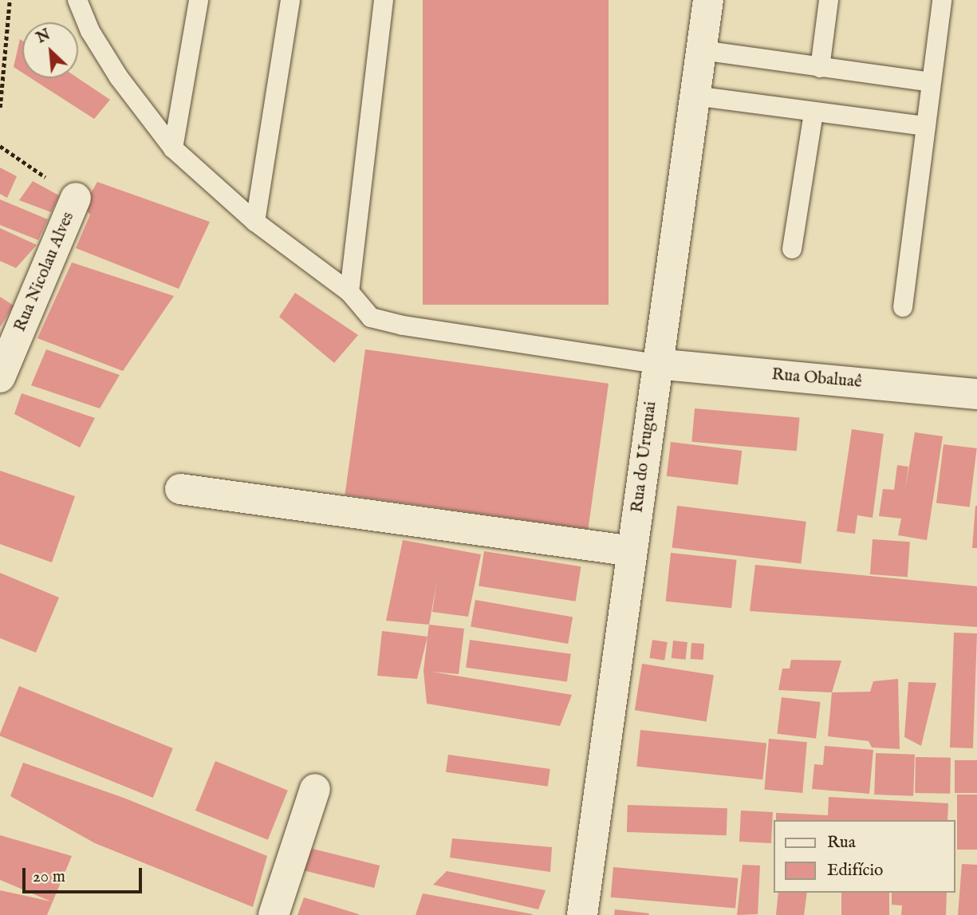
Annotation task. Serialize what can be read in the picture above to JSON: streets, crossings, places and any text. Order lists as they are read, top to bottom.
{
  "streets": {
    "street": ["Rua Nicolau Alves", "Rua Obaluaê", "Rua do Uruguai"]
  },
  "crossings": [
    ["Rua Obaluaê", "Rua do Uruguai"]
  ],
  "legend": ["Rua", "Edifício"],
  "scale_bar": "20 m",
  "north": "top left"
}
